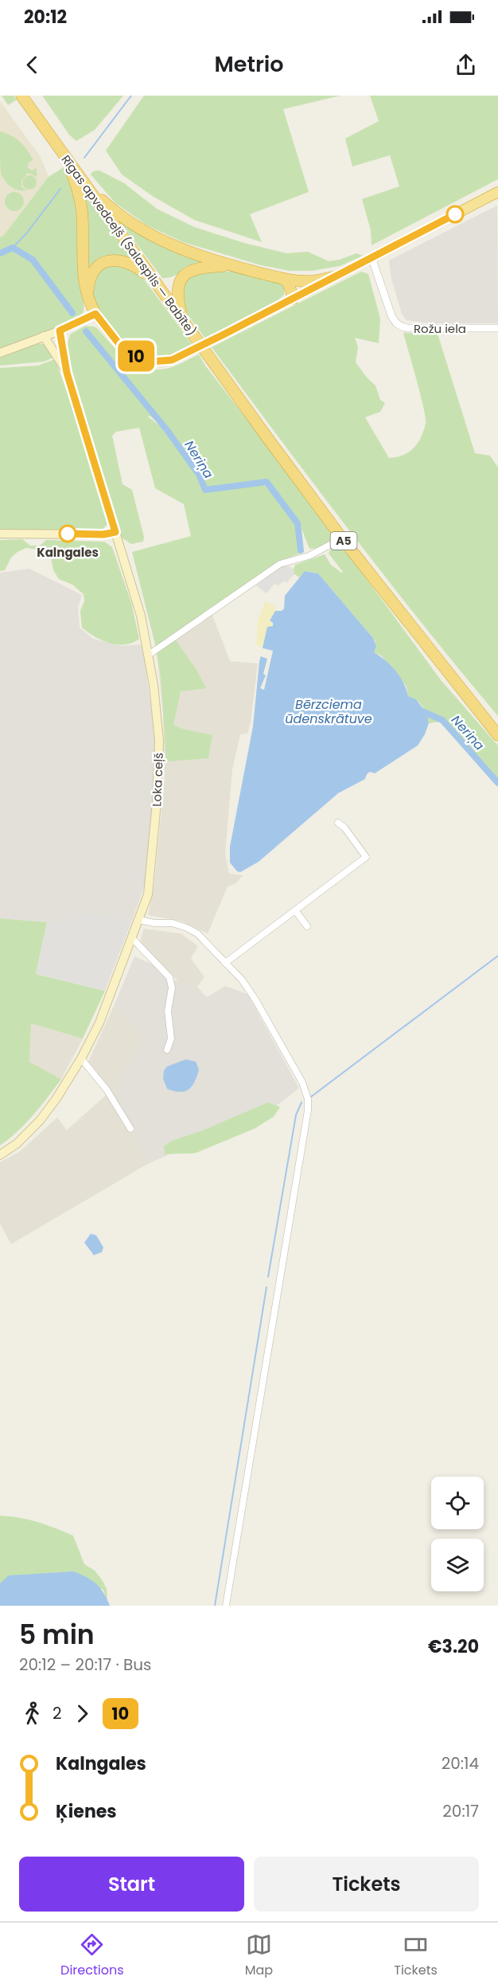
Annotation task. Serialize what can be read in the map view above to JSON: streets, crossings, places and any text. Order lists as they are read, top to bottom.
{
  "streets": {
    "highway": ["Rīgas apvedceļš (Salaspils — Babīte)", "A5"],
    "main road": ["Loka ceļš"],
    "street": ["Rožu iela"]
  },
  "water": ["Neriņa", "Bērzciema ūdenskrātuve"],
  "places": ["Kalngales"],
  "lines": ["bus line 10"],
  "page": {
    "status": "20:12",
    "header": "Metrio",
    "on_map": "10",
    "heading": ["5 min", "20:12 – 20:17 · Bus", "€3.20"],
    "legs": ["2", "10"],
    "list": [
      {
        "name": "Kalngales",
        "value": "20:14"
      },
      {
        "name": "Ķienes",
        "value": "20:17"
      }
    ],
    "buttons": ["Start", "Tickets"],
    "tabs": ["Directions", "Map", "Tickets"]
  }
}
